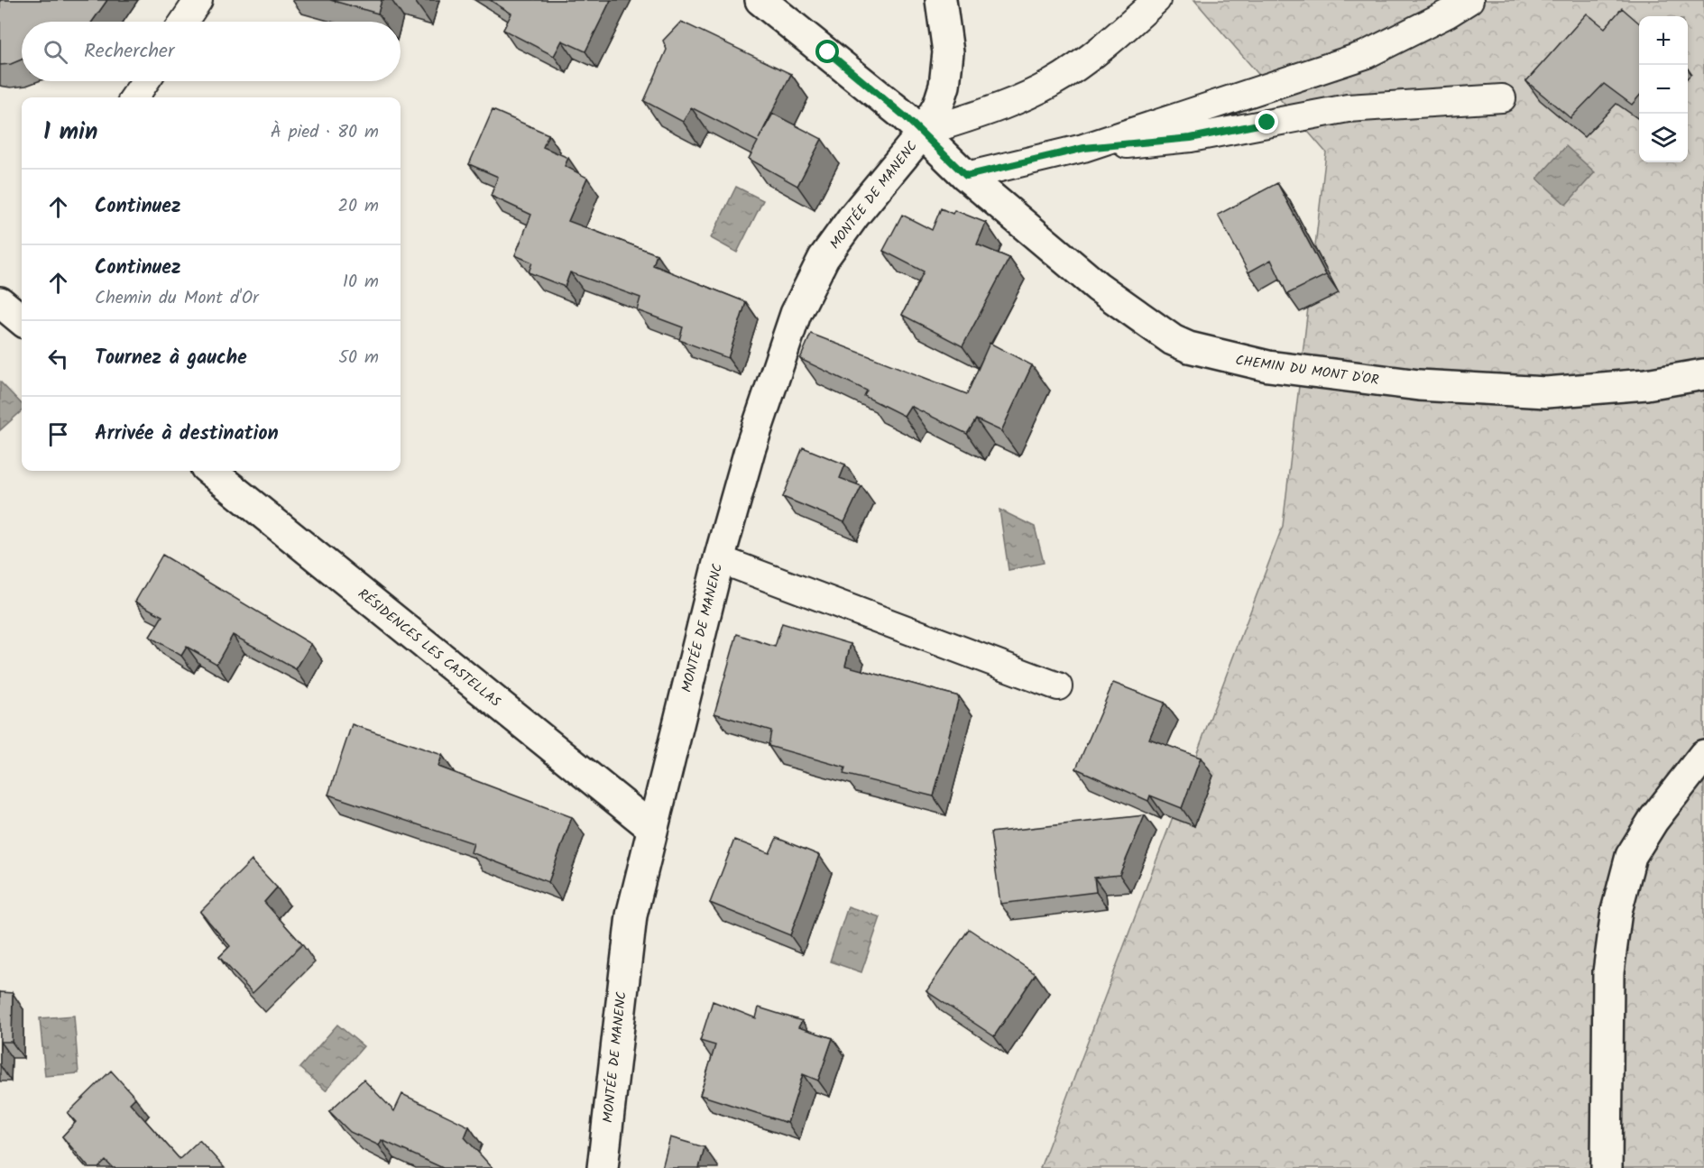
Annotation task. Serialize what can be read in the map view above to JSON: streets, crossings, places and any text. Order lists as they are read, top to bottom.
{
  "streets": {
    "street": ["MONTÉE DE MANENC", "CHEMIN DU MONT D'OR", "RÉSIDENCES LES CASTELLAS"]
  },
  "crossings": [
    ["MONTÉE DE MANENC", "CHEMIN DU MONT D'OR"],
    ["MONTÉE DE MANENC", "RÉSIDENCES LES CASTELLAS"]
  ],
  "page": {
    "map_buttons": ["+", "−"],
    "search": "Rechercher",
    "heading": ["1 min", "À pied · 80 m"],
    "list": [
      ["Continuez", "20 m"],
      ["Continuez", "Chemin du Mont d'Or", "10 m"],
      ["Tournez à gauche", "50 m"],
      "Arrivée à destination"
    ]
  }
}
